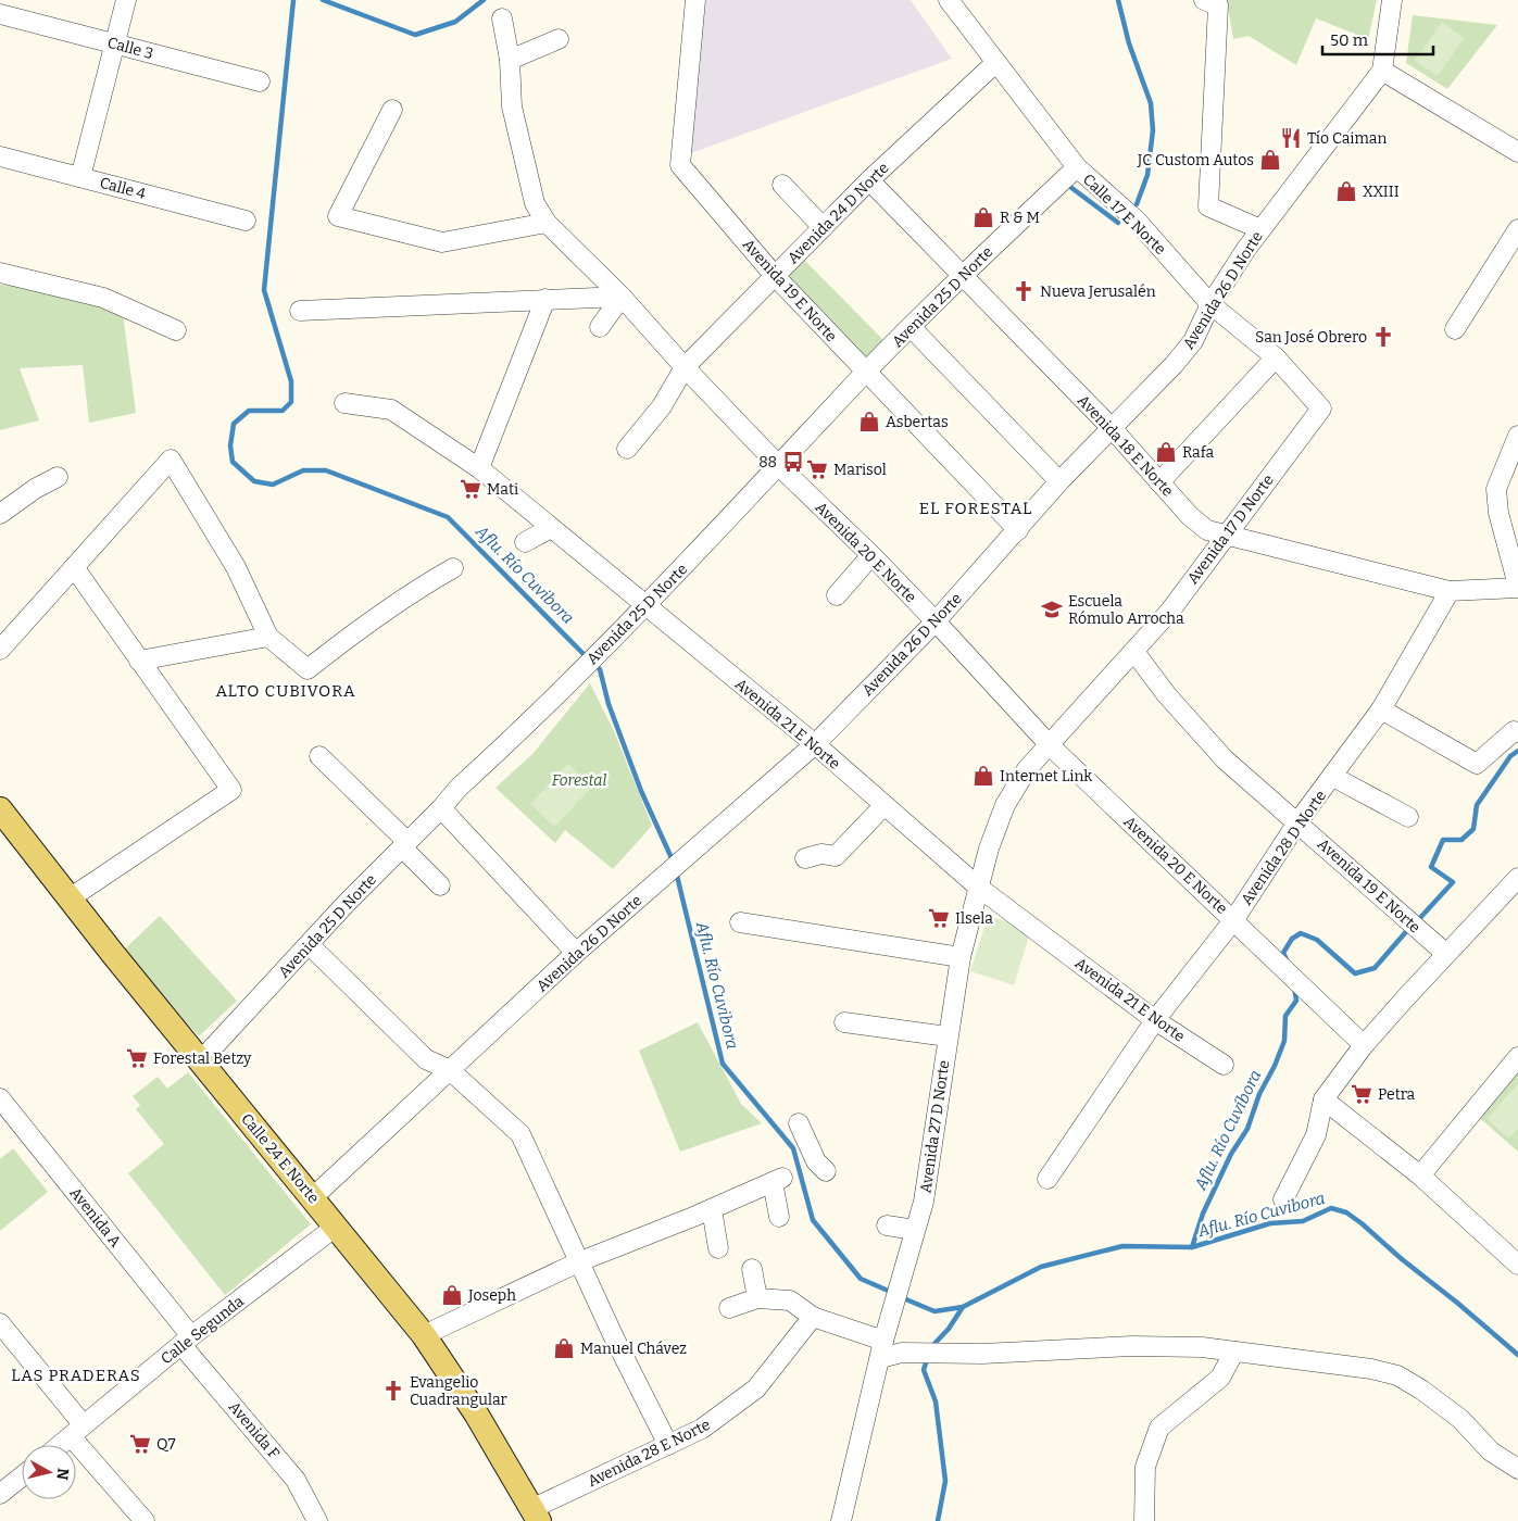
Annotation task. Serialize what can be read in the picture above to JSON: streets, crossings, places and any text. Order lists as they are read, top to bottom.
{
  "streets": {
    "main road": ["Calle 24 E Norte"],
    "street": [
      "Calle 3",
      "Calle 4",
      "Avenida 24 D Norte",
      "Calle 17 E Norte",
      "Avenida 19 E Norte",
      "Avenida 26 D Norte",
      "Avenida 25 D Norte",
      "Avenida 18 E Norte",
      "Avenida 17 D Norte",
      "Avenida 20 E Norte",
      "Avenida 21 E Norte",
      "Avenida 28 D Norte",
      "Avenida 27 D Norte",
      "Avenida A",
      "Calle Segunda",
      "Avenida F",
      "Avenida 28 E Norte"
    ]
  },
  "crossings": [
    ["Avenida 24 D Norte", "Calle 17 E Norte"],
    ["Avenida 24 D Norte", "Avenida 19 E Norte"],
    ["Avenida 24 D Norte", "Avenida 18 E Norte"],
    ["Avenida 24 D Norte", "Avenida 20 E Norte"],
    ["Calle 17 E Norte", "Avenida 26 D Norte"],
    ["Calle 17 E Norte", "Avenida 25 D Norte"],
    ["Calle 17 E Norte", "Avenida 17 D Norte"],
    ["Avenida 19 E Norte", "Avenida 26 D Norte"],
    ["Avenida 19 E Norte", "Avenida 25 D Norte"],
    ["Avenida 19 E Norte", "Avenida 17 D Norte"],
    ["Avenida 19 E Norte", "Avenida 28 D Norte"],
    ["Avenida 26 D Norte", "Avenida 18 E Norte"],
    ["Avenida 26 D Norte", "Avenida 20 E Norte"],
    ["Avenida 26 D Norte", "Avenida 21 E Norte"],
    ["Avenida 26 D Norte", "Calle 24 E Norte"],
    ["Avenida 25 D Norte", "Avenida 18 E Norte"],
    ["Avenida 25 D Norte", "Avenida 20 E Norte"],
    ["Avenida 25 D Norte", "Avenida 21 E Norte"],
    ["Avenida 25 D Norte", "Calle 24 E Norte"],
    ["Avenida 18 E Norte", "Avenida 17 D Norte"],
    ["Avenida 18 E Norte", "Avenida 28 D Norte"],
    ["Avenida 17 D Norte", "Avenida 20 E Norte"],
    ["Avenida 17 D Norte", "Avenida 27 D Norte"],
    ["Avenida 20 E Norte", "Avenida 28 D Norte"],
    ["Avenida 20 E Norte", "Avenida 27 D Norte"],
    ["Avenida 21 E Norte", "Avenida 28 D Norte"],
    ["Avenida 21 E Norte", "Avenida 27 D Norte"],
    ["Calle 24 E Norte", "Calle Segunda"],
    ["Calle 24 E Norte", "Avenida 28 E Norte"],
    ["Avenida A", "Calle Segunda"],
    ["Avenida A", "Avenida F"],
    ["Calle Segunda", "Avenida F"]
  ],
  "districts": ["EL FORESTAL", "ALTO CUBIVORA", "LAS PRADERAS"],
  "water": ["Aflu. Río Cuvibora", "Aflu. Río Cuvíbora"],
  "parks": ["Forestal"],
  "places": {
    "restaurant": ["Tío Caiman"],
    "shop": [
      "JC Custom Autos",
      "XXIII",
      "R & M",
      "Asbertas",
      "Rafa",
      "Internet Link",
      "Joseph",
      "Manuel Chávez"
    ],
    "church": ["Nueva Jerusalén", "San José Obrero", "Evangelio Cuadrangular"],
    "bus stop": ["88"],
    "supermarket": [
      "Marisol",
      "Mati",
      "Ilsela",
      "Forestal Betzy",
      "Petra",
      "Q7"
    ],
    "school or university": ["Escuela Rómulo Arrocha"]
  },
  "scale_bar": "50 m",
  "north": "right"
}
